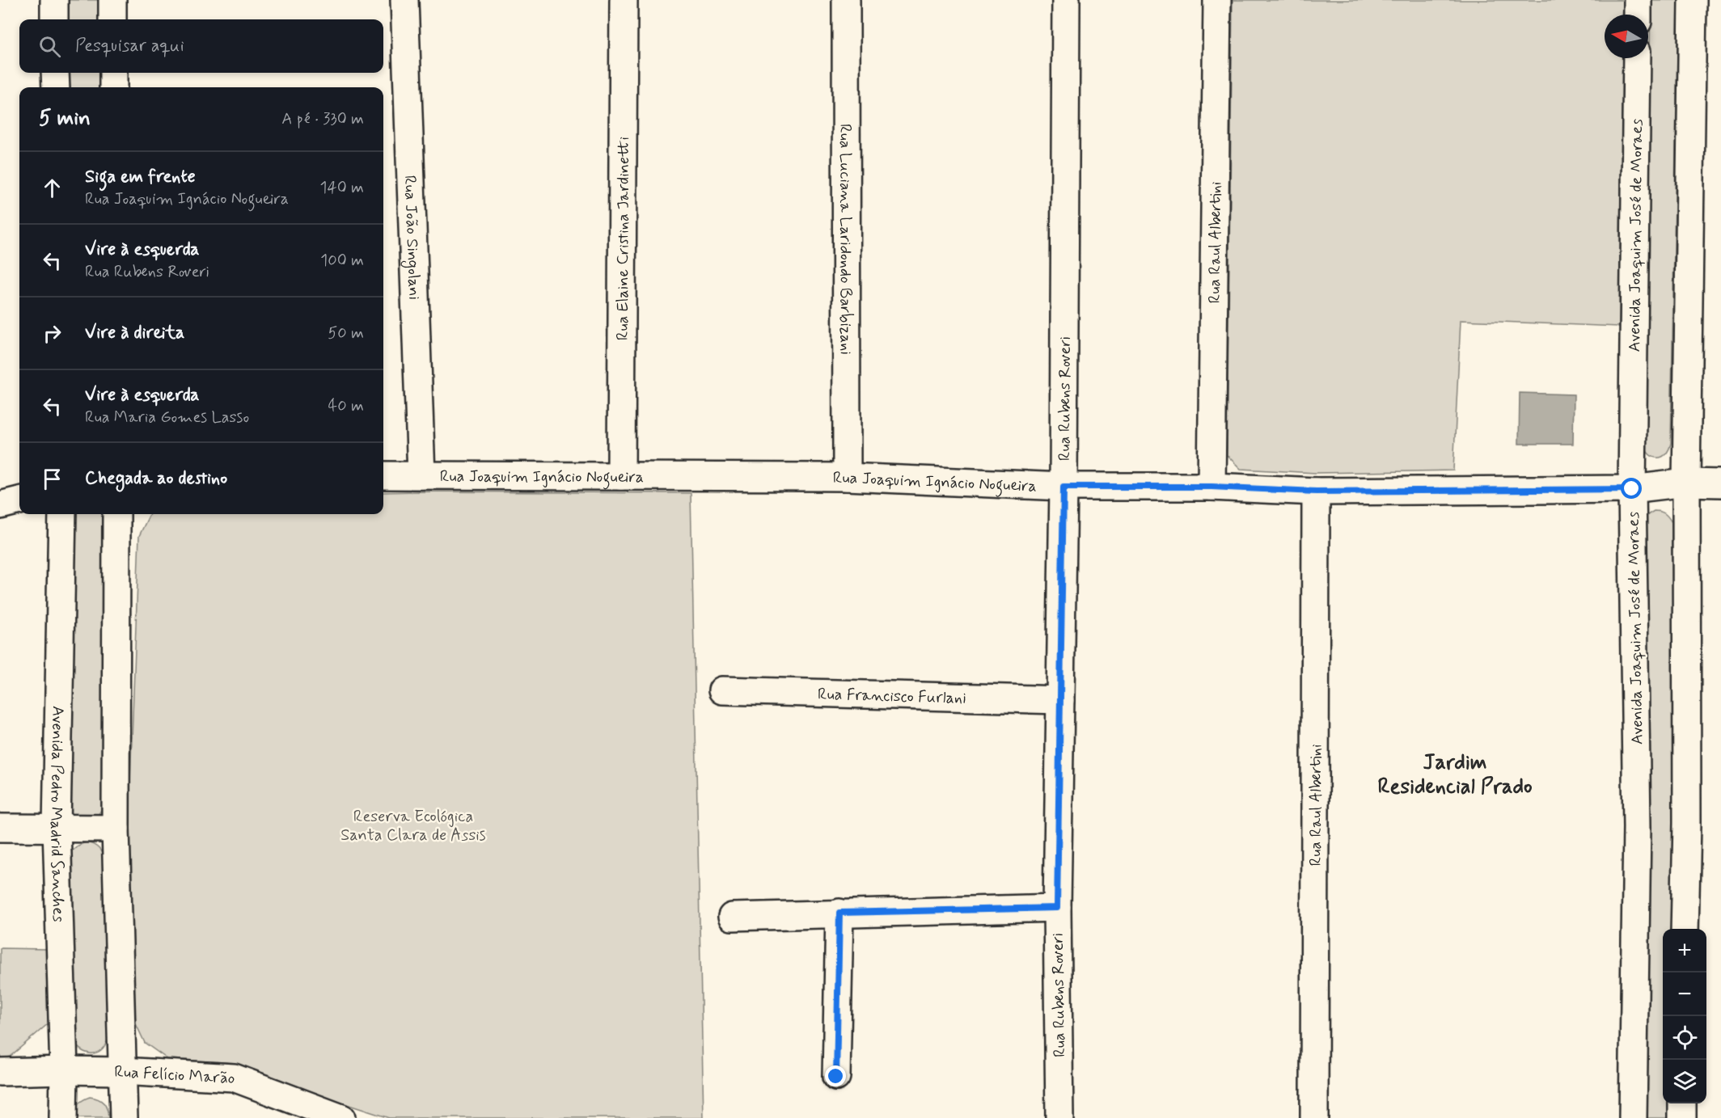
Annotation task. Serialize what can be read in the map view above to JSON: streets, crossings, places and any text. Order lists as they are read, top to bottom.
{
  "streets": {
    "street": [
      "Avenida Joaquim José de Moraes",
      "Rua João Singolani",
      "Rua Elaine Cristina Jardinetti",
      "Rua Luciana Laridondo Barbizani",
      "Rua Raul Albertini",
      "Rua Rubens Roveri",
      "Rua Joaquim Ignácio Nogueira",
      "Rua Francisco Furlani",
      "Avenida Pedro Madrid Sanches",
      "Rua Felício Marão"
    ]
  },
  "crossings": [
    ["Avenida Joaquim José de Moraes", "Rua Joaquim Ignácio Nogueira"],
    ["Rua João Singolani", "Rua Joaquim Ignácio Nogueira"],
    ["Rua Elaine Cristina Jardinetti", "Rua Joaquim Ignácio Nogueira"],
    ["Rua Luciana Laridondo Barbizani", "Rua Joaquim Ignácio Nogueira"],
    ["Rua Raul Albertini", "Rua Joaquim Ignácio Nogueira"],
    ["Rua Rubens Roveri", "Rua Joaquim Ignácio Nogueira"],
    ["Rua Rubens Roveri", "Rua Francisco Furlani"],
    ["Avenida Pedro Madrid Sanches", "Rua Felício Marão"]
  ],
  "districts": ["Jardim Residencial Prado"],
  "parks": ["Reserva Ecológica Santa Clara de Assis"],
  "north": "left",
  "page": {
    "search": "Pesquisar aqui",
    "heading": ["5 min", "A pé · 330 m"],
    "list": [
      ["Siga em frente", "Rua Joaquim Ignácio Nogueira", "140 m"],
      ["Vire à esquerda", "Rua Rubens Roveri", "100 m"],
      ["Vire à direita", "50 m"],
      ["Vire à esquerda", "Rua Maria Gomes Lasso", "40 m"],
      "Chegada ao destino"
    ],
    "map_buttons": ["+", "−"]
  }
}
